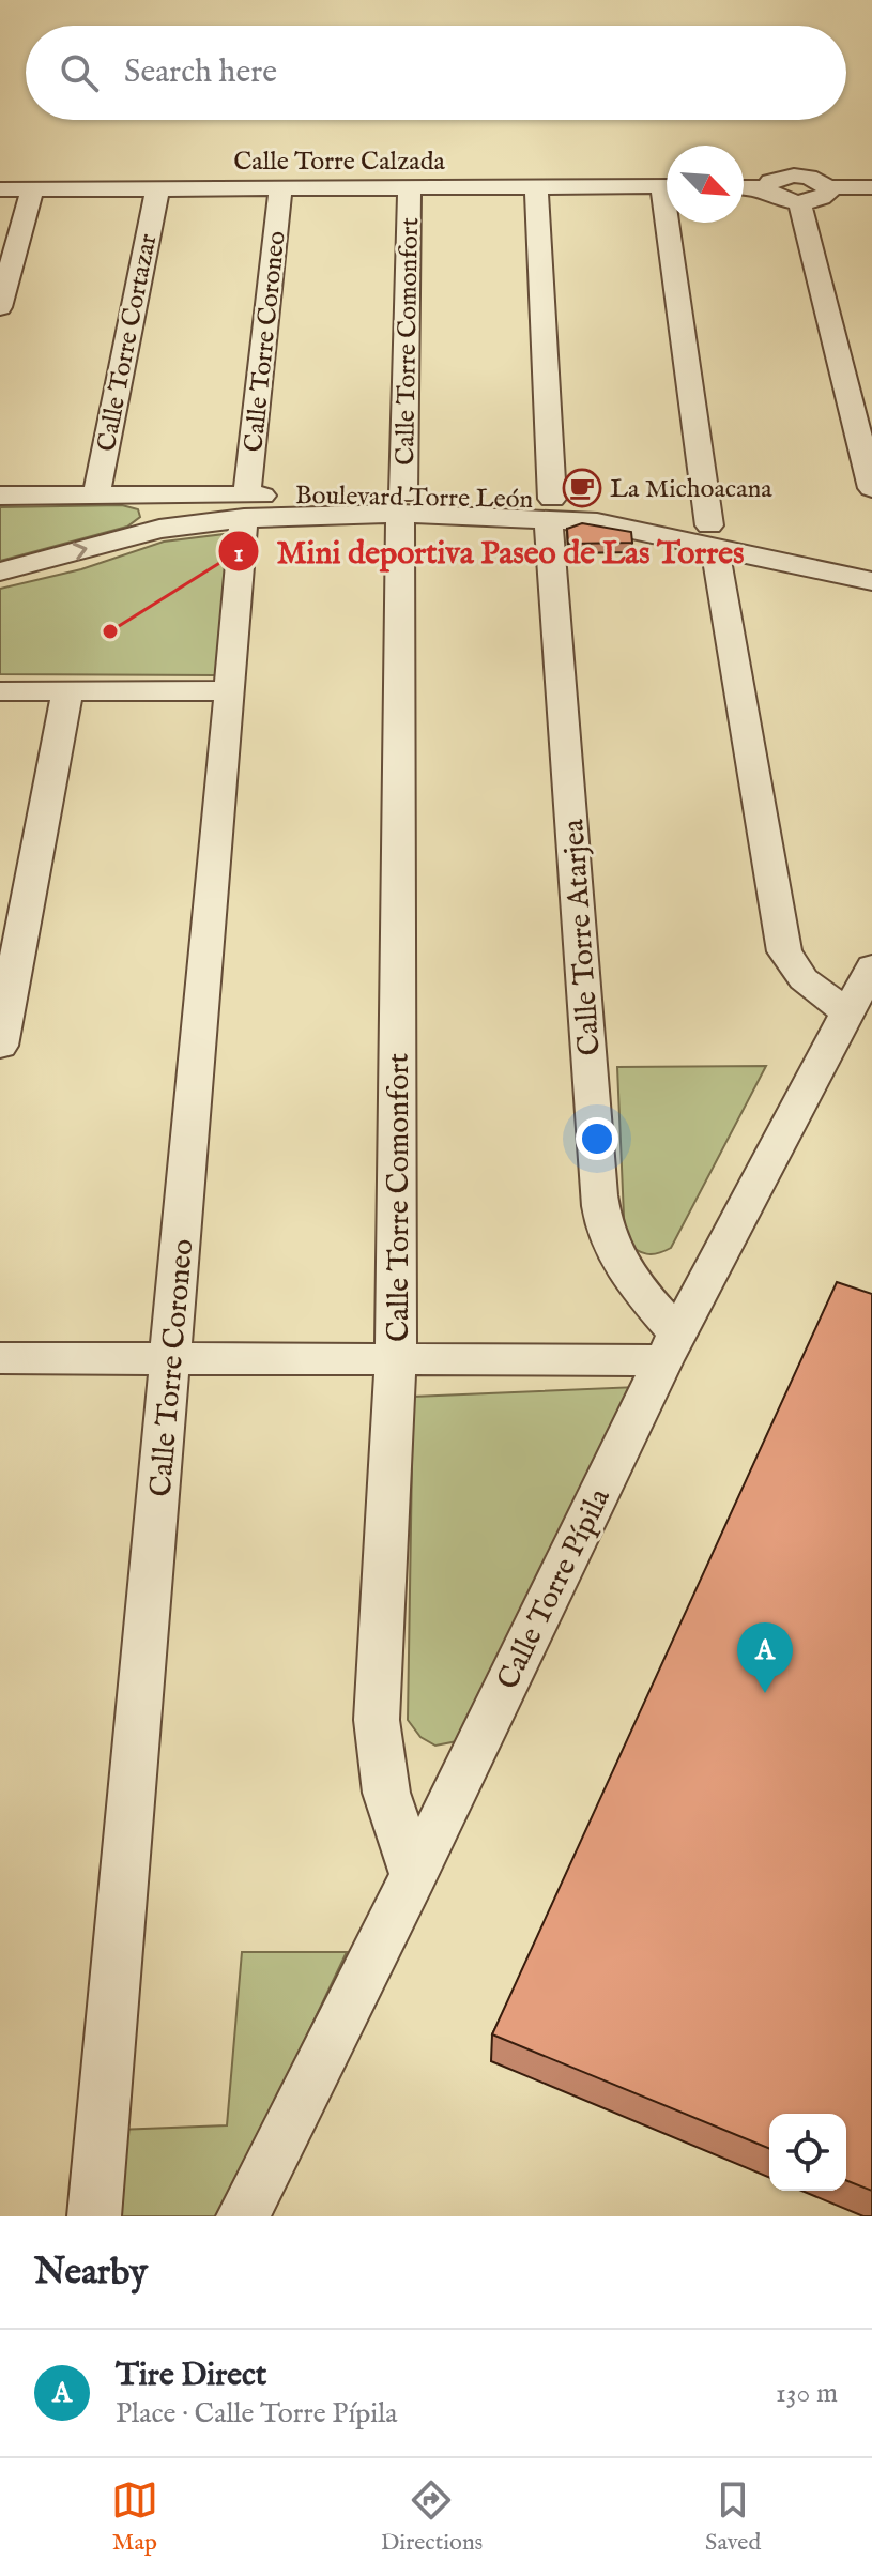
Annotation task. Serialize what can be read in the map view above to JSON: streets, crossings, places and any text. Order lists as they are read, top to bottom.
{
  "streets": {
    "street": [
      "Calle Torre Calzada",
      "Calle Torre Coroneo",
      "Calle Torre Comonfort",
      "Calle Torre Cortazar",
      "Boulevard Torre León",
      "Calle Torre Atarjea",
      "Calle Torre Pípila"
    ]
  },
  "crossings": [
    ["Calle Torre Calzada", "Calle Torre Coroneo"],
    ["Calle Torre Calzada", "Calle Torre Comonfort"],
    ["Calle Torre Calzada", "Calle Torre Cortazar"],
    ["Calle Torre Calzada", "Calle Torre Atarjea"],
    ["Calle Torre Coroneo", "Boulevard Torre León"],
    ["Calle Torre Comonfort", "Boulevard Torre León"],
    ["Calle Torre Comonfort", "Calle Torre Pípila"],
    ["Calle Torre Cortazar", "Boulevard Torre León"],
    ["Boulevard Torre León", "Calle Torre Atarjea"],
    ["Calle Torre Atarjea", "Calle Torre Pípila"]
  ],
  "places": {
    "cafe": ["La Michoacana"],
    "other": ["Mini deportiva Paseo de Las Torres"]
  },
  "north": "bottom right",
  "page": {
    "search": "Search here",
    "pins": "A",
    "heading": "Nearby",
    "list": [
      {
        "mark": "A",
        "name": "Tire Direct",
        "note": "Place · Calle Torre Pípila",
        "value": "130 m"
      }
    ],
    "nav": ["Map", "Directions", "Saved"]
  }
}
